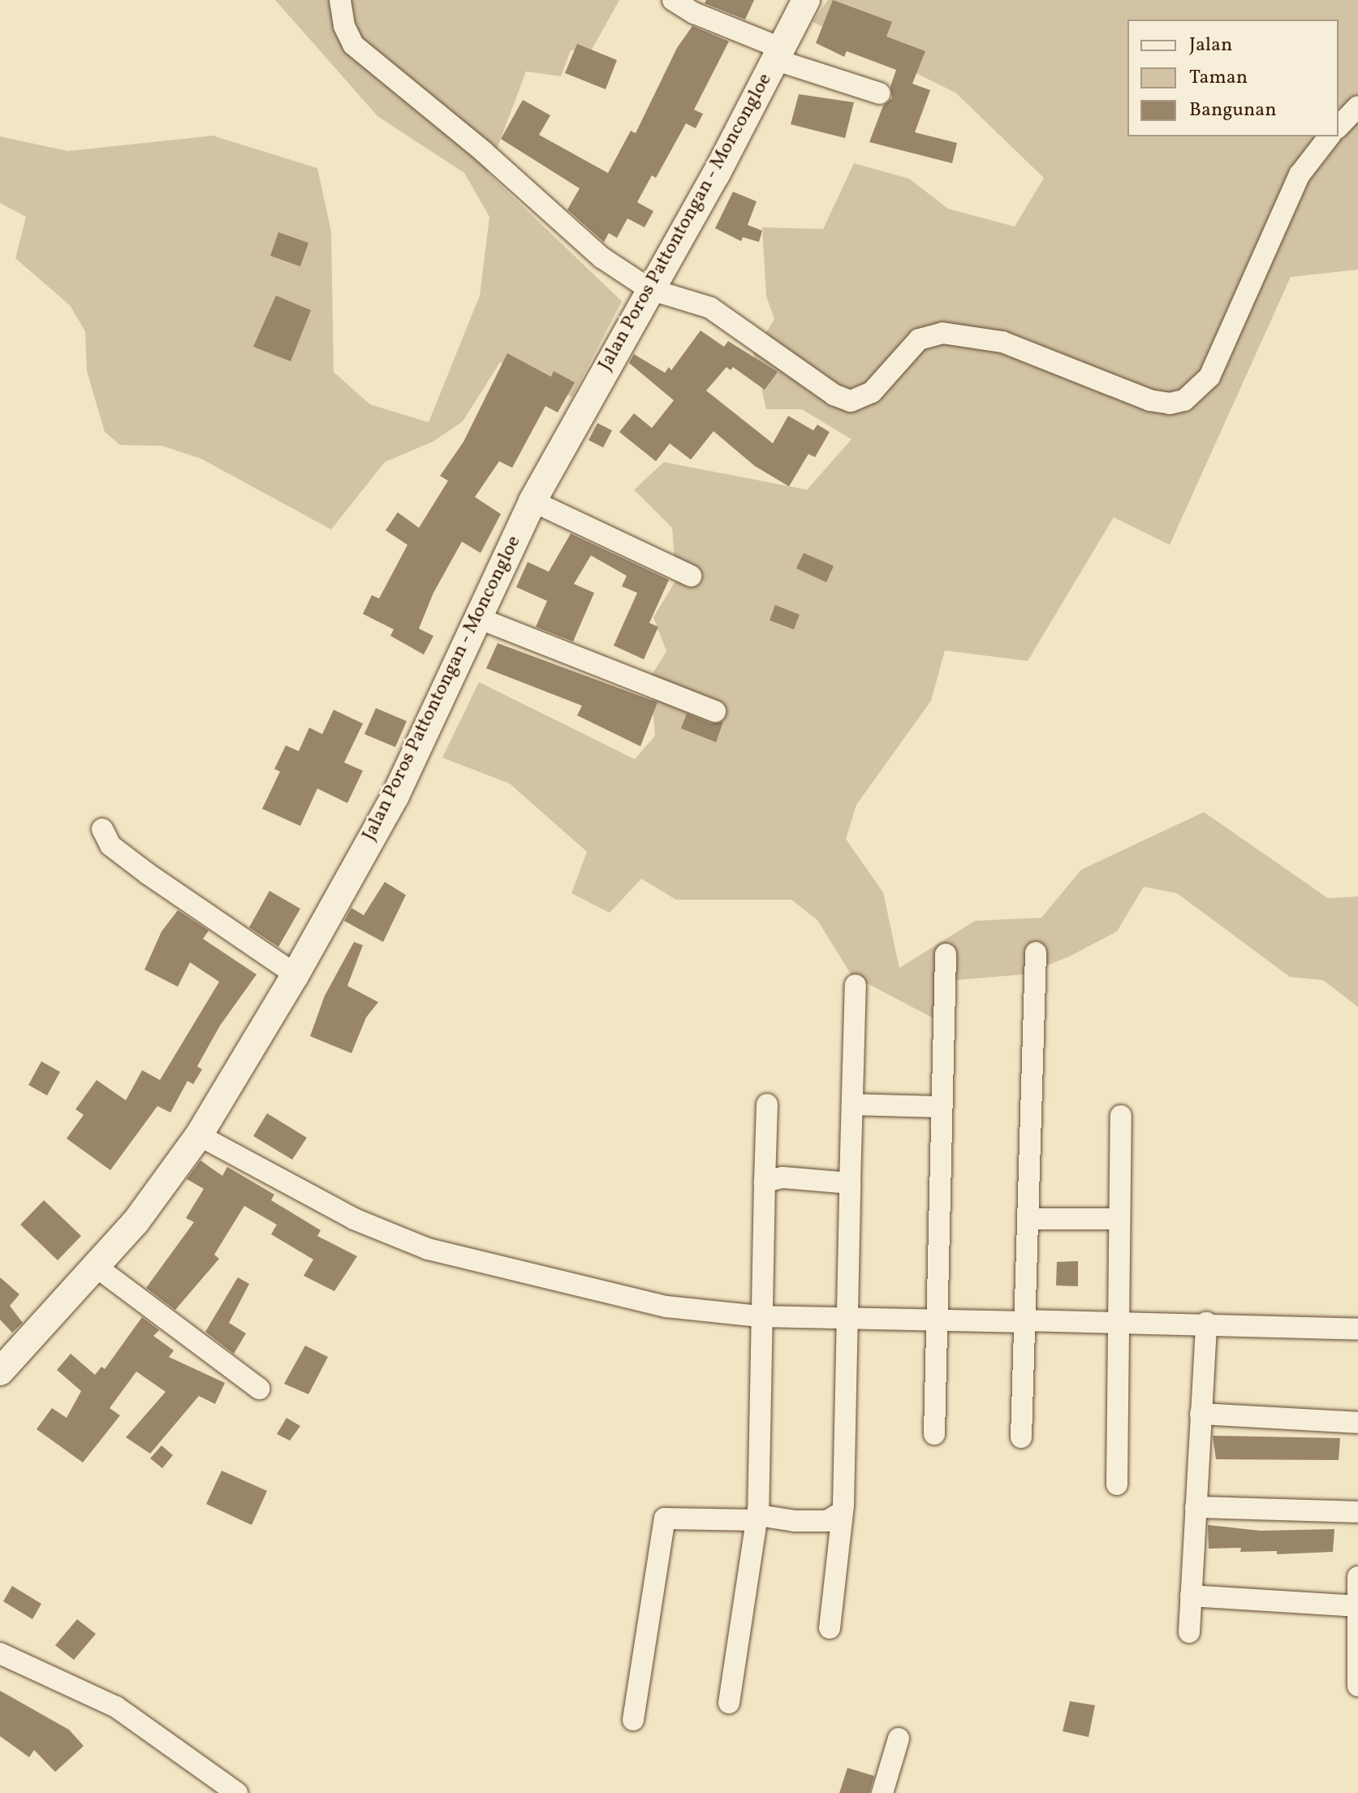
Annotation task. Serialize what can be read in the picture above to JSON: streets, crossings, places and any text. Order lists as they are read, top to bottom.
{
  "streets": {
    "street": ["Jalan Poros Pattontongan - Moncongloe"]
  },
  "legend": ["Jalan", "Taman", "Bangunan"]
}
